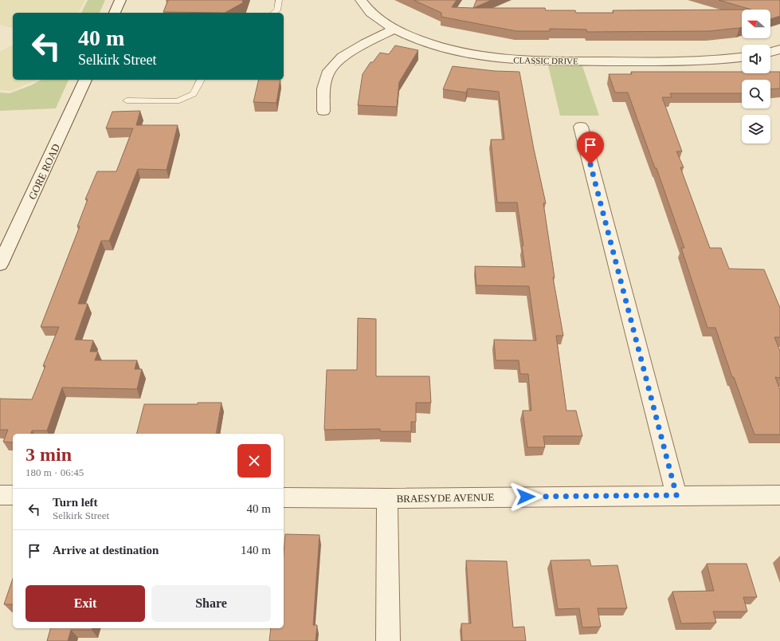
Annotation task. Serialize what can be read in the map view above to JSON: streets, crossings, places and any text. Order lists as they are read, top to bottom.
{
  "streets": {
    "street": ["CLASSIC DRIVE", "GORE ROAD", "BRAESYDE AVENUE"]
  },
  "north": "left",
  "page": {
    "turn": ["40 m", "Selkirk Street"],
    "heading": ["3 min", "180 m · 06:45"],
    "list": [
      {
        "name": "Turn left",
        "note": "Selkirk Street",
        "value": "40 m"
      },
      {
        "name": "Arrive at destination",
        "value": "140 m"
      }
    ],
    "buttons": ["Exit", "Share"]
  }
}
